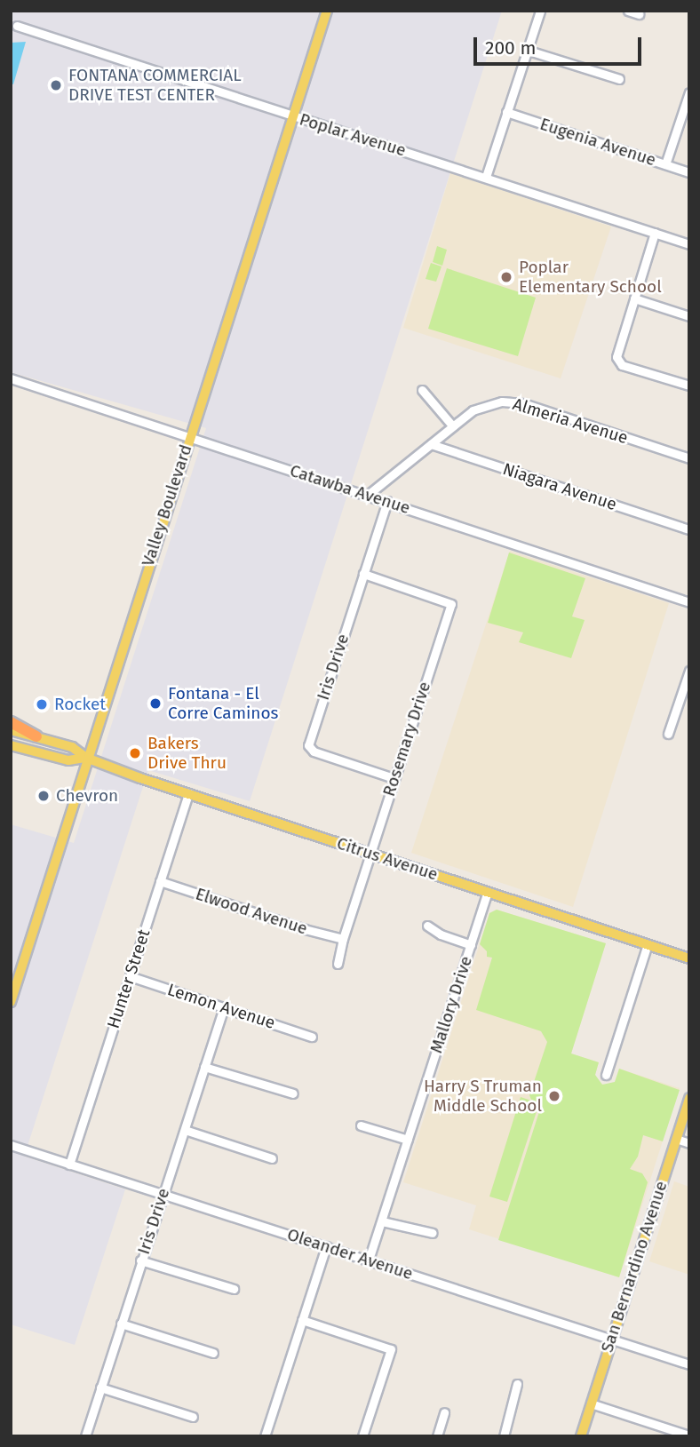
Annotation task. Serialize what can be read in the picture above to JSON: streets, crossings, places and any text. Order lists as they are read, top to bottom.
{
  "streets": {
    "main road": ["Valley Boulevard", "Citrus Avenue", "San Bernardino Avenue"],
    "street": [
      "Poplar Avenue",
      "Eugenia Avenue",
      "Almeria Avenue",
      "Niagara Avenue",
      "Catawba Avenue",
      "Iris Drive",
      "Rosemary Drive",
      "Elwood Avenue",
      "Hunter Street",
      "Mallory Drive",
      "Lemon Avenue",
      "Oleander Avenue"
    ]
  },
  "crossings": [
    ["Poplar Avenue", "Valley Boulevard"],
    ["Almeria Avenue", "Niagara Avenue"],
    ["Almeria Avenue", "Catawba Avenue"],
    ["Catawba Avenue", "Valley Boulevard"],
    ["Catawba Avenue", "Iris Drive"],
    ["Valley Boulevard", "Citrus Avenue"],
    ["Iris Drive", "Rosemary Drive"],
    ["Iris Drive", "Lemon Avenue"],
    ["Iris Drive", "Oleander Avenue"],
    ["Rosemary Drive", "Citrus Avenue"],
    ["Rosemary Drive", "Elwood Avenue"],
    ["Citrus Avenue", "Hunter Street"],
    ["Citrus Avenue", "Mallory Drive"],
    ["Elwood Avenue", "Hunter Street"],
    ["Hunter Street", "Lemon Avenue"],
    ["Hunter Street", "Oleander Avenue"],
    ["Mallory Drive", "Oleander Avenue"],
    ["Oleander Avenue", "San Bernardino Avenue"]
  ],
  "places": [
    "FONTANA COMMERCIAL DRIVE TEST CENTER",
    "Poplar Elementary School",
    "Fontana - El Corre Caminos",
    "Rocket",
    "Bakers Drive Thru",
    "Chevron",
    "Harry S Truman Middle School"
  ],
  "scale_bar": "200 m"
}
